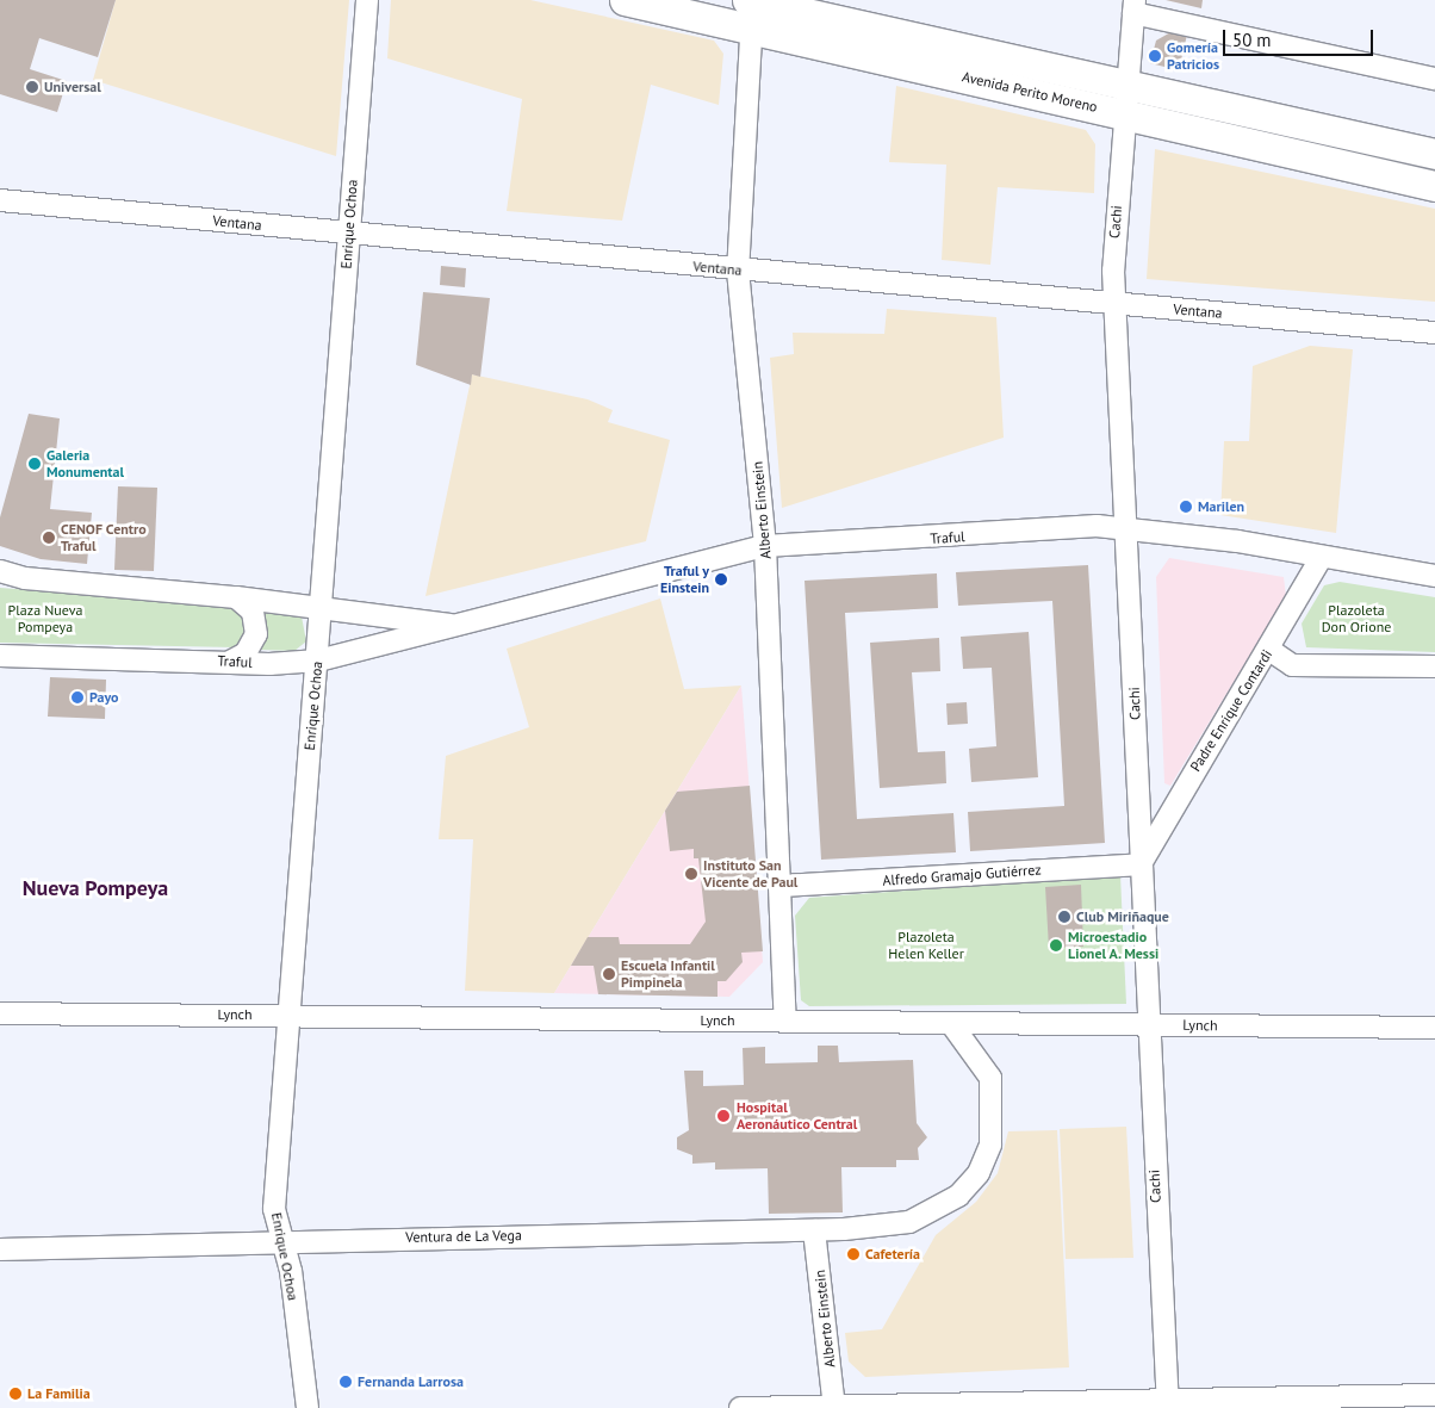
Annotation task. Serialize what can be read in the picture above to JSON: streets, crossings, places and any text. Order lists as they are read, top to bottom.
{
  "streets": {
    "main road": ["Avenida Perito Moreno"],
    "street": [
      "Cachi",
      "Ventana",
      "Enrique Ochoa",
      "Alberto Einstein",
      "Traful",
      "Padre Enrique Contardi",
      "Alfredo Gramajo Gutiérrez",
      "Lynch",
      "Ventura de La Vega"
    ]
  },
  "crossings": [
    ["Avenida Perito Moreno", "Cachi"],
    ["Avenida Perito Moreno", "Alberto Einstein"],
    ["Cachi", "Ventana"],
    ["Cachi", "Traful"],
    ["Cachi", "Padre Enrique Contardi"],
    ["Cachi", "Alfredo Gramajo Gutiérrez"],
    ["Cachi", "Lynch"],
    ["Ventana", "Enrique Ochoa"],
    ["Ventana", "Alberto Einstein"],
    ["Enrique Ochoa", "Traful"],
    ["Enrique Ochoa", "Lynch"],
    ["Enrique Ochoa", "Ventura de La Vega"],
    ["Alberto Einstein", "Traful"],
    ["Alberto Einstein", "Alfredo Gramajo Gutiérrez"],
    ["Alberto Einstein", "Lynch"],
    ["Alberto Einstein", "Ventura de La Vega"],
    ["Traful", "Padre Enrique Contardi"],
    ["Padre Enrique Contardi", "Alfredo Gramajo Gutiérrez"],
    ["Lynch", "Ventura de La Vega"]
  ],
  "districts": ["Nueva Pompeya"],
  "parks": ["Plaza Nueva Pompeya", "Plazoleta Don Orione", "Plazoleta Helen Keller"],
  "places": [
    "Gomería Patricios",
    "Universal",
    "Galeria Monumental",
    "Marilen",
    "CENOF Centro Traful",
    "Traful y Einstein",
    "Payo",
    "Instituto San Vicente de Paul",
    "Club Miriñaque",
    "Microestadio Lionel A. Messi",
    "Escuela Infantil Pimpinela",
    "Hospital Aeronáutico Central",
    "Cafetería",
    "Fernanda Larrosa",
    "La Familia"
  ],
  "scale_bar": "50 m"
}
